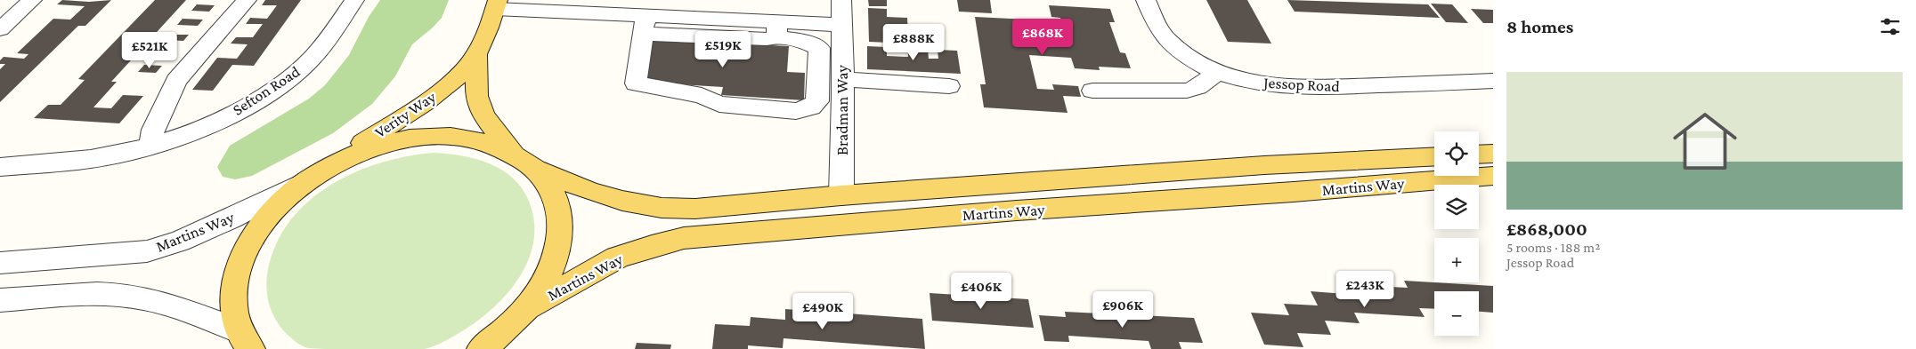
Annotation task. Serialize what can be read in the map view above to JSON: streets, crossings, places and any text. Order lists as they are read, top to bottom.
{
  "streets": {
    "main road": ["Verity Way", "Martins Way"],
    "street": ["Jessop Road", "Sefton Road", "Bradman Way"]
  },
  "crossings": [
    ["Bradman Way", "Martins Way"],
    ["Verity Way", "Martins Way"]
  ],
  "page": {
    "heading": "8 homes",
    "price": [
      "£868K",
      "£888K",
      "£519K",
      "£521K",
      "£243K",
      "£406K",
      "£906K",
      "£490K"
    ],
    "list": [
      {
        "name": "£868,000",
        "note": "5 rooms · 188 m² · Jessop Road"
      }
    ],
    "map_buttons": ["+", "−"]
  }
}
